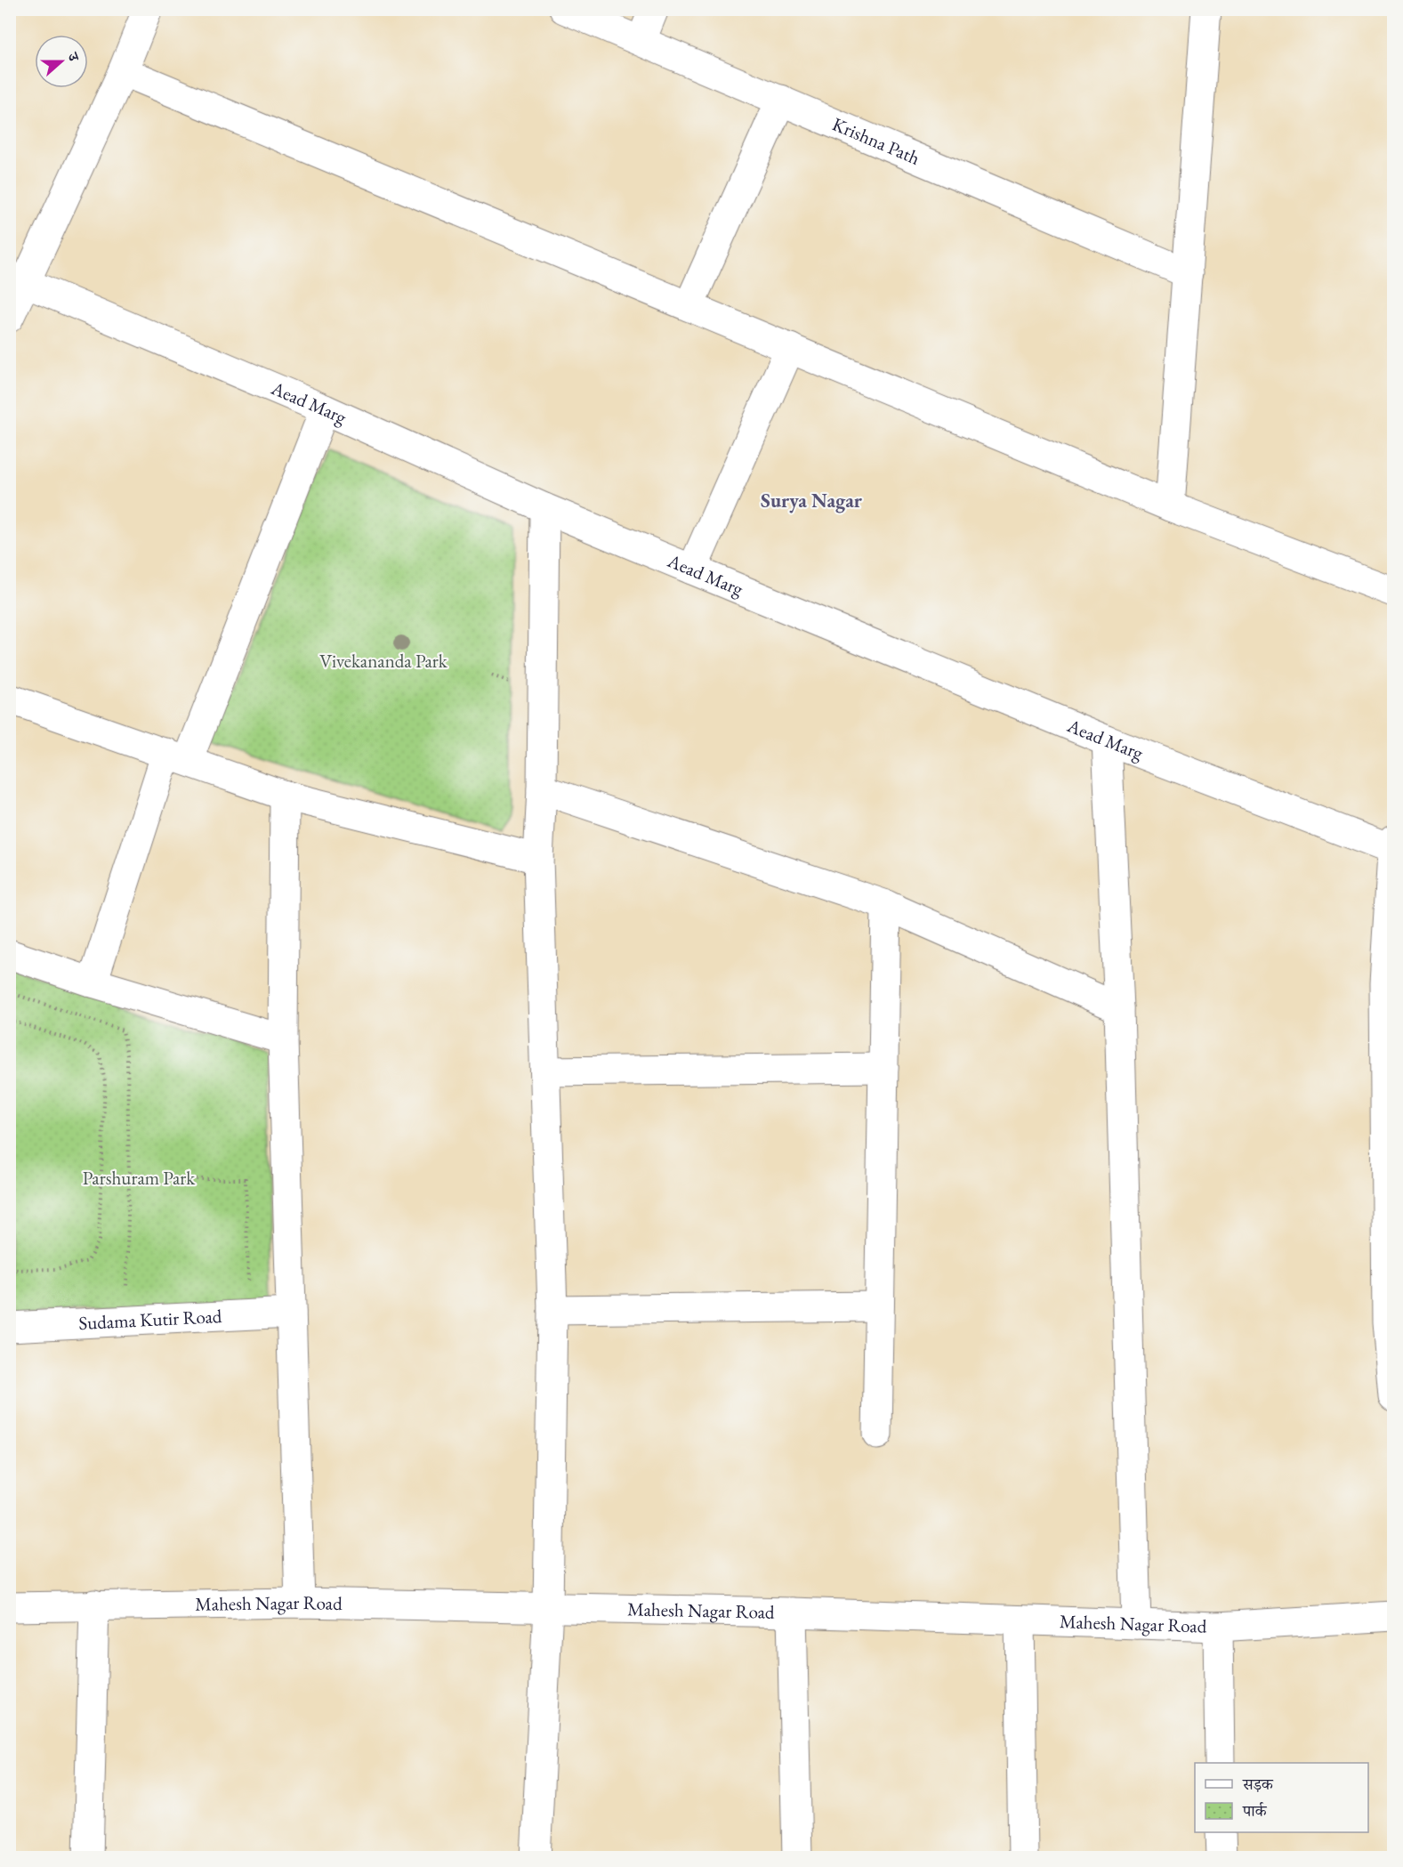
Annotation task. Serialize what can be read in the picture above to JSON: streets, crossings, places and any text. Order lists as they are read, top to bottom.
{
  "streets": {
    "street": [
      "Krishna Path",
      "Aead Marg",
      "Sudama Kutir Road",
      "Mahesh Nagar Road"
    ]
  },
  "districts": ["Surya Nagar"],
  "parks": ["Vivekananda Park", "Parshuram Park"],
  "legend": ["सड़क", "पार्क"],
  "north": "right"
}
